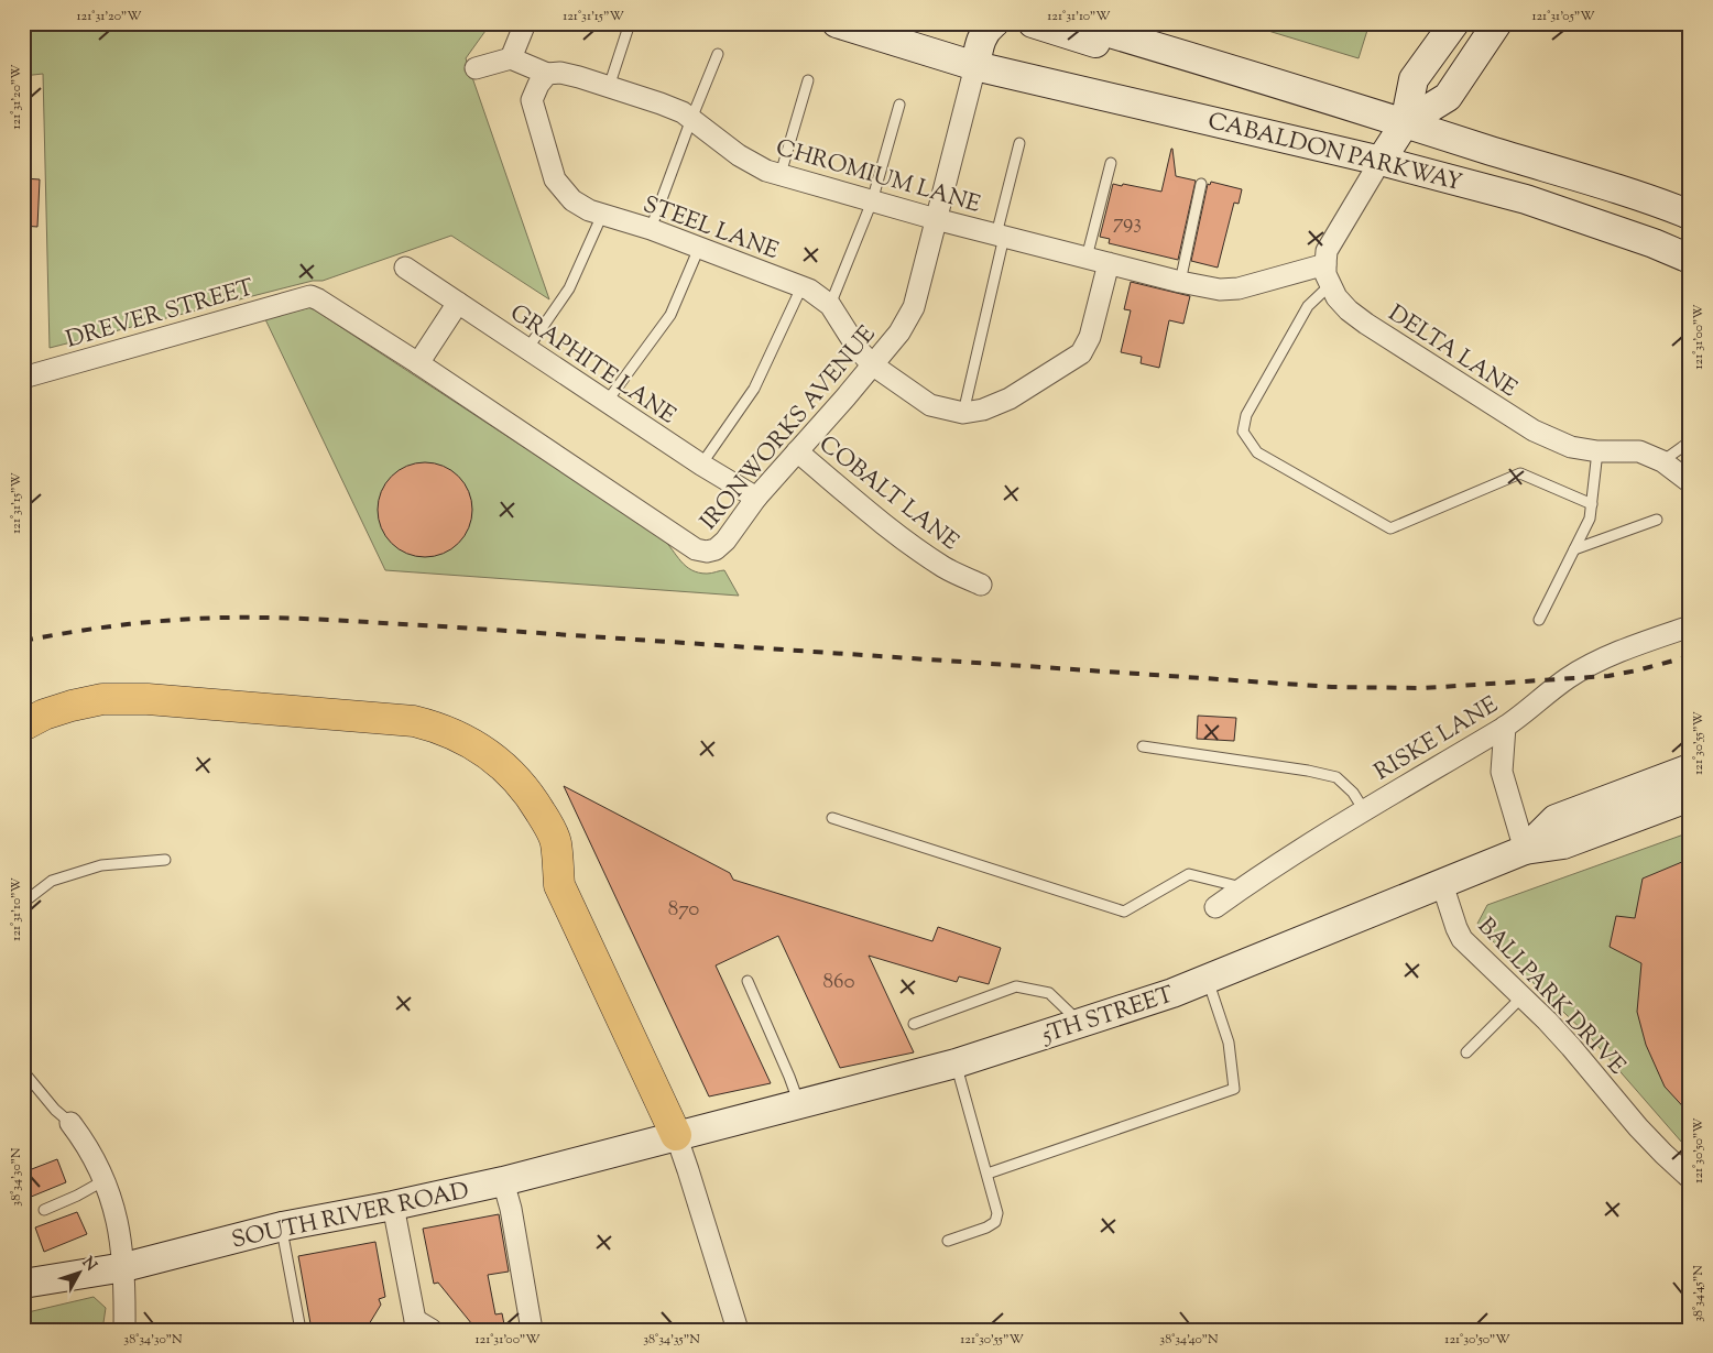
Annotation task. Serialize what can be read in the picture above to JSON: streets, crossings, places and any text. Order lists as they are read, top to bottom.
{
  "streets": {
    "main road": ["CABALDON PARKWAY", "5TH STREET", "SOUTH RIVER ROAD"],
    "street": [
      "CHROMIUM LANE",
      "STEEL LANE",
      "DREVER STREET",
      "DELTA LANE",
      "GRAPHITE LANE",
      "IRONWORKS AVENUE",
      "COBALT LANE",
      "RISKE LANE",
      "BALLPARK DRIVE"
    ]
  },
  "crossings": [
    ["CABALDON PARKWAY", "IRONWORKS AVENUE"],
    ["CHROMIUM LANE", "STEEL LANE"],
    ["CHROMIUM LANE", "DELTA LANE"],
    ["CHROMIUM LANE", "IRONWORKS AVENUE"],
    ["STEEL LANE", "IRONWORKS AVENUE"],
    ["DREVER STREET", "IRONWORKS AVENUE"],
    ["GRAPHITE LANE", "IRONWORKS AVENUE"],
    ["IRONWORKS AVENUE", "COBALT LANE"],
    ["BALLPARK DRIVE", "5TH STREET"],
    ["5TH STREET", "SOUTH RIVER ROAD"]
  ],
  "house_numbers": ["793", "870", "860"],
  "north": "top right",
  "coordinates": [
    "121°31'20\"W",
    "121°31'15\"W",
    "121°31'10\"W",
    "121°31'05\"W",
    "121°31'00\"W",
    "121°30'55\"W",
    "121°30'50\"W",
    "38°34'30\"N",
    "38°34'45\"N",
    "38°34'35\"N",
    "38°34'40\"N"
  ]
}
